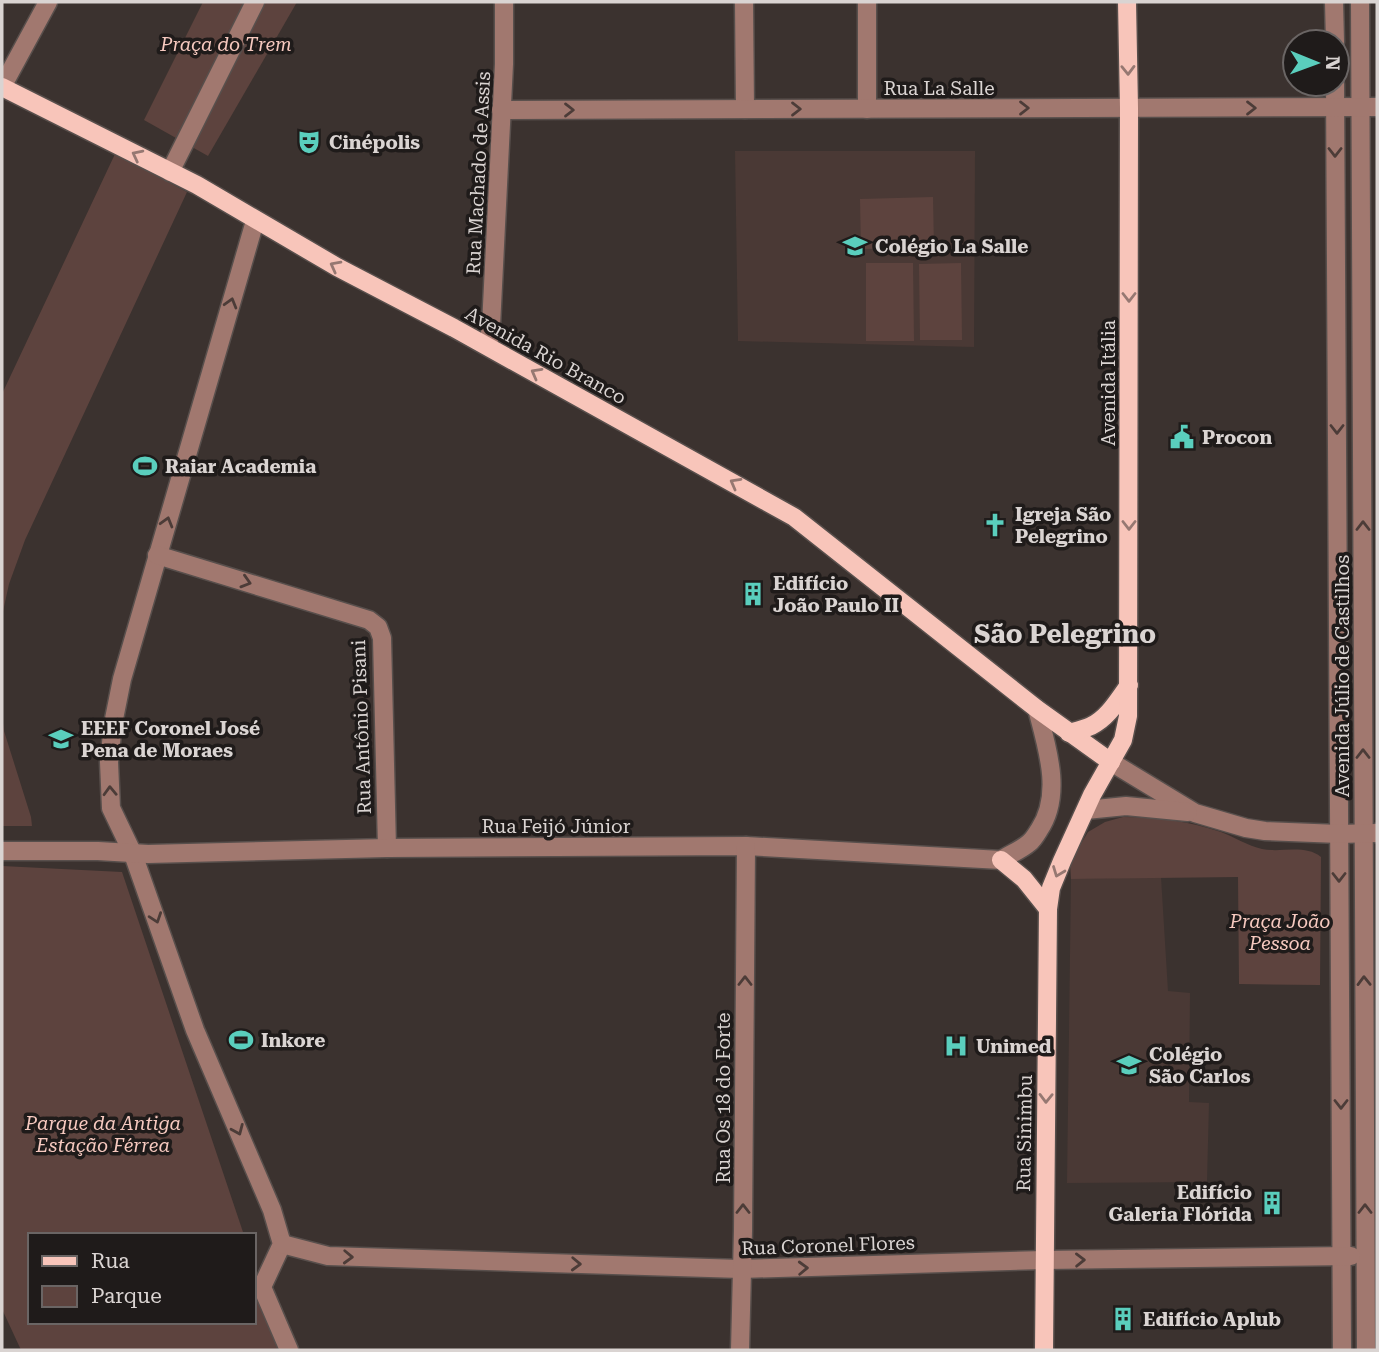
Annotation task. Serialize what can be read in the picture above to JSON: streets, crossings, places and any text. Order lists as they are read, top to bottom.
{
  "streets": {
    "main road": ["Avenida Rio Branco", "Avenida Itália", "Rua Sinimbu"],
    "street": [
      "Rua La Salle",
      "Rua Machado de Assis",
      "Avenida Júlio de Castilhos",
      "Rua Antônio Pisani",
      "Rua Feijó Júnior",
      "Rua Os 18 do Forte",
      "Rua Coronel Flores"
    ]
  },
  "crossings": [
    ["Rua La Salle", "Rua Machado de Assis"],
    ["Rua La Salle", "Avenida Itália"],
    ["Rua La Salle", "Avenida Júlio de Castilhos"],
    ["Rua Machado de Assis", "Avenida Rio Branco"],
    ["Avenida Rio Branco", "Avenida Itália"],
    ["Avenida Rio Branco", "Rua Sinimbu"],
    ["Avenida Itália", "Rua Sinimbu"],
    ["Avenida Júlio de Castilhos", "Rua Coronel Flores"],
    ["Rua Antônio Pisani", "Rua Feijó Júnior"],
    ["Rua Feijó Júnior", "Rua Os 18 do Forte"],
    ["Rua Os 18 do Forte", "Rua Coronel Flores"],
    ["Rua Sinimbu", "Rua Coronel Flores"]
  ],
  "one_way": [
    "Rua La Salle",
    "Avenida Rio Branco",
    "Avenida Itália",
    "Rua Antônio Pisani",
    "Rua Os 18 do Forte",
    "Rua Sinimbu",
    "Rua Coronel Flores"
  ],
  "districts": ["São Pelegrino"],
  "parks": ["Praça do Trem", "Praça João Pessoa", "Parque da Antiga Estação Férrea"],
  "places": {
    "theatre": ["Cinépolis"],
    "school or university": ["Colégio La Salle", "EEEF Coronel José Pena de Moraes", "Colégio São Carlos"],
    "public building": ["Procon"],
    "sports": ["Raiar Academia", "Inkore"],
    "church": ["Igreja São Pelegrino"],
    "building": ["Edifício João Paulo II", "Edifício Galeria Flórida", "Edifício Aplub"],
    "hospital": ["Unimed"]
  },
  "legend": ["Rua", "Parque"],
  "north": "right"
}
